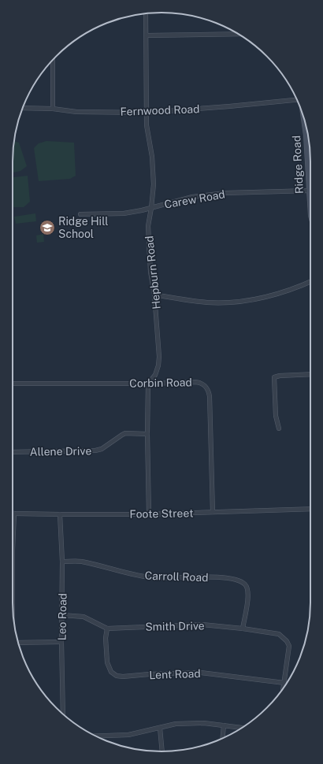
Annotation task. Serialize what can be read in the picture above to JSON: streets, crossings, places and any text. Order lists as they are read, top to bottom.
{
  "streets": {
    "main road": ["Ridge Road"],
    "street": [
      "Fernwood Road",
      "Carew Road",
      "Hepburn Road",
      "Corbin Road",
      "Allene Drive",
      "Foote Street",
      "Carroll Road",
      "Leo Road",
      "Smith Drive",
      "Lent Road"
    ]
  },
  "crossings": [
    ["Fernwood Road", "Hepburn Road"],
    ["Ridge Road", "Carew Road"],
    ["Carew Road", "Hepburn Road"],
    ["Hepburn Road", "Corbin Road"],
    ["Corbin Road", "Foote Street"],
    ["Foote Street", "Leo Road"],
    ["Carroll Road", "Leo Road"],
    ["Carroll Road", "Smith Drive"],
    ["Leo Road", "Smith Drive"],
    ["Smith Drive", "Lent Road"]
  ],
  "places": {
    "school or university": ["Ridge Hill School"]
  }
}
